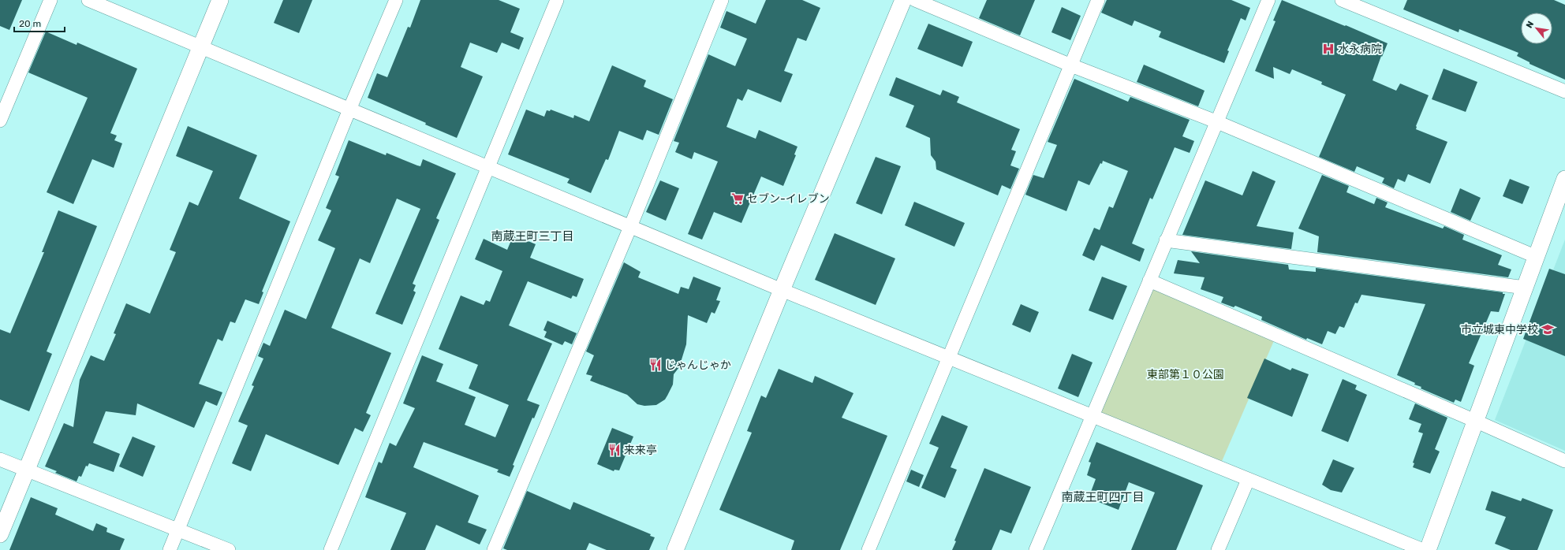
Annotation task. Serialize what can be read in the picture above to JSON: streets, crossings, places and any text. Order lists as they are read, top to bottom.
{
  "districts": ["南蔵王町三丁目", "南蔵王町四丁目"],
  "parks": ["東部第１０公園"],
  "places": {
    "hospital": ["水永病院"],
    "supermarket": ["セブン-イレブン"],
    "school or university": ["市立城東中学校"],
    "restaurant": ["じゃんじゃか", "来来亭"]
  },
  "scale_bar": "20 m",
  "north": "top left"
}
